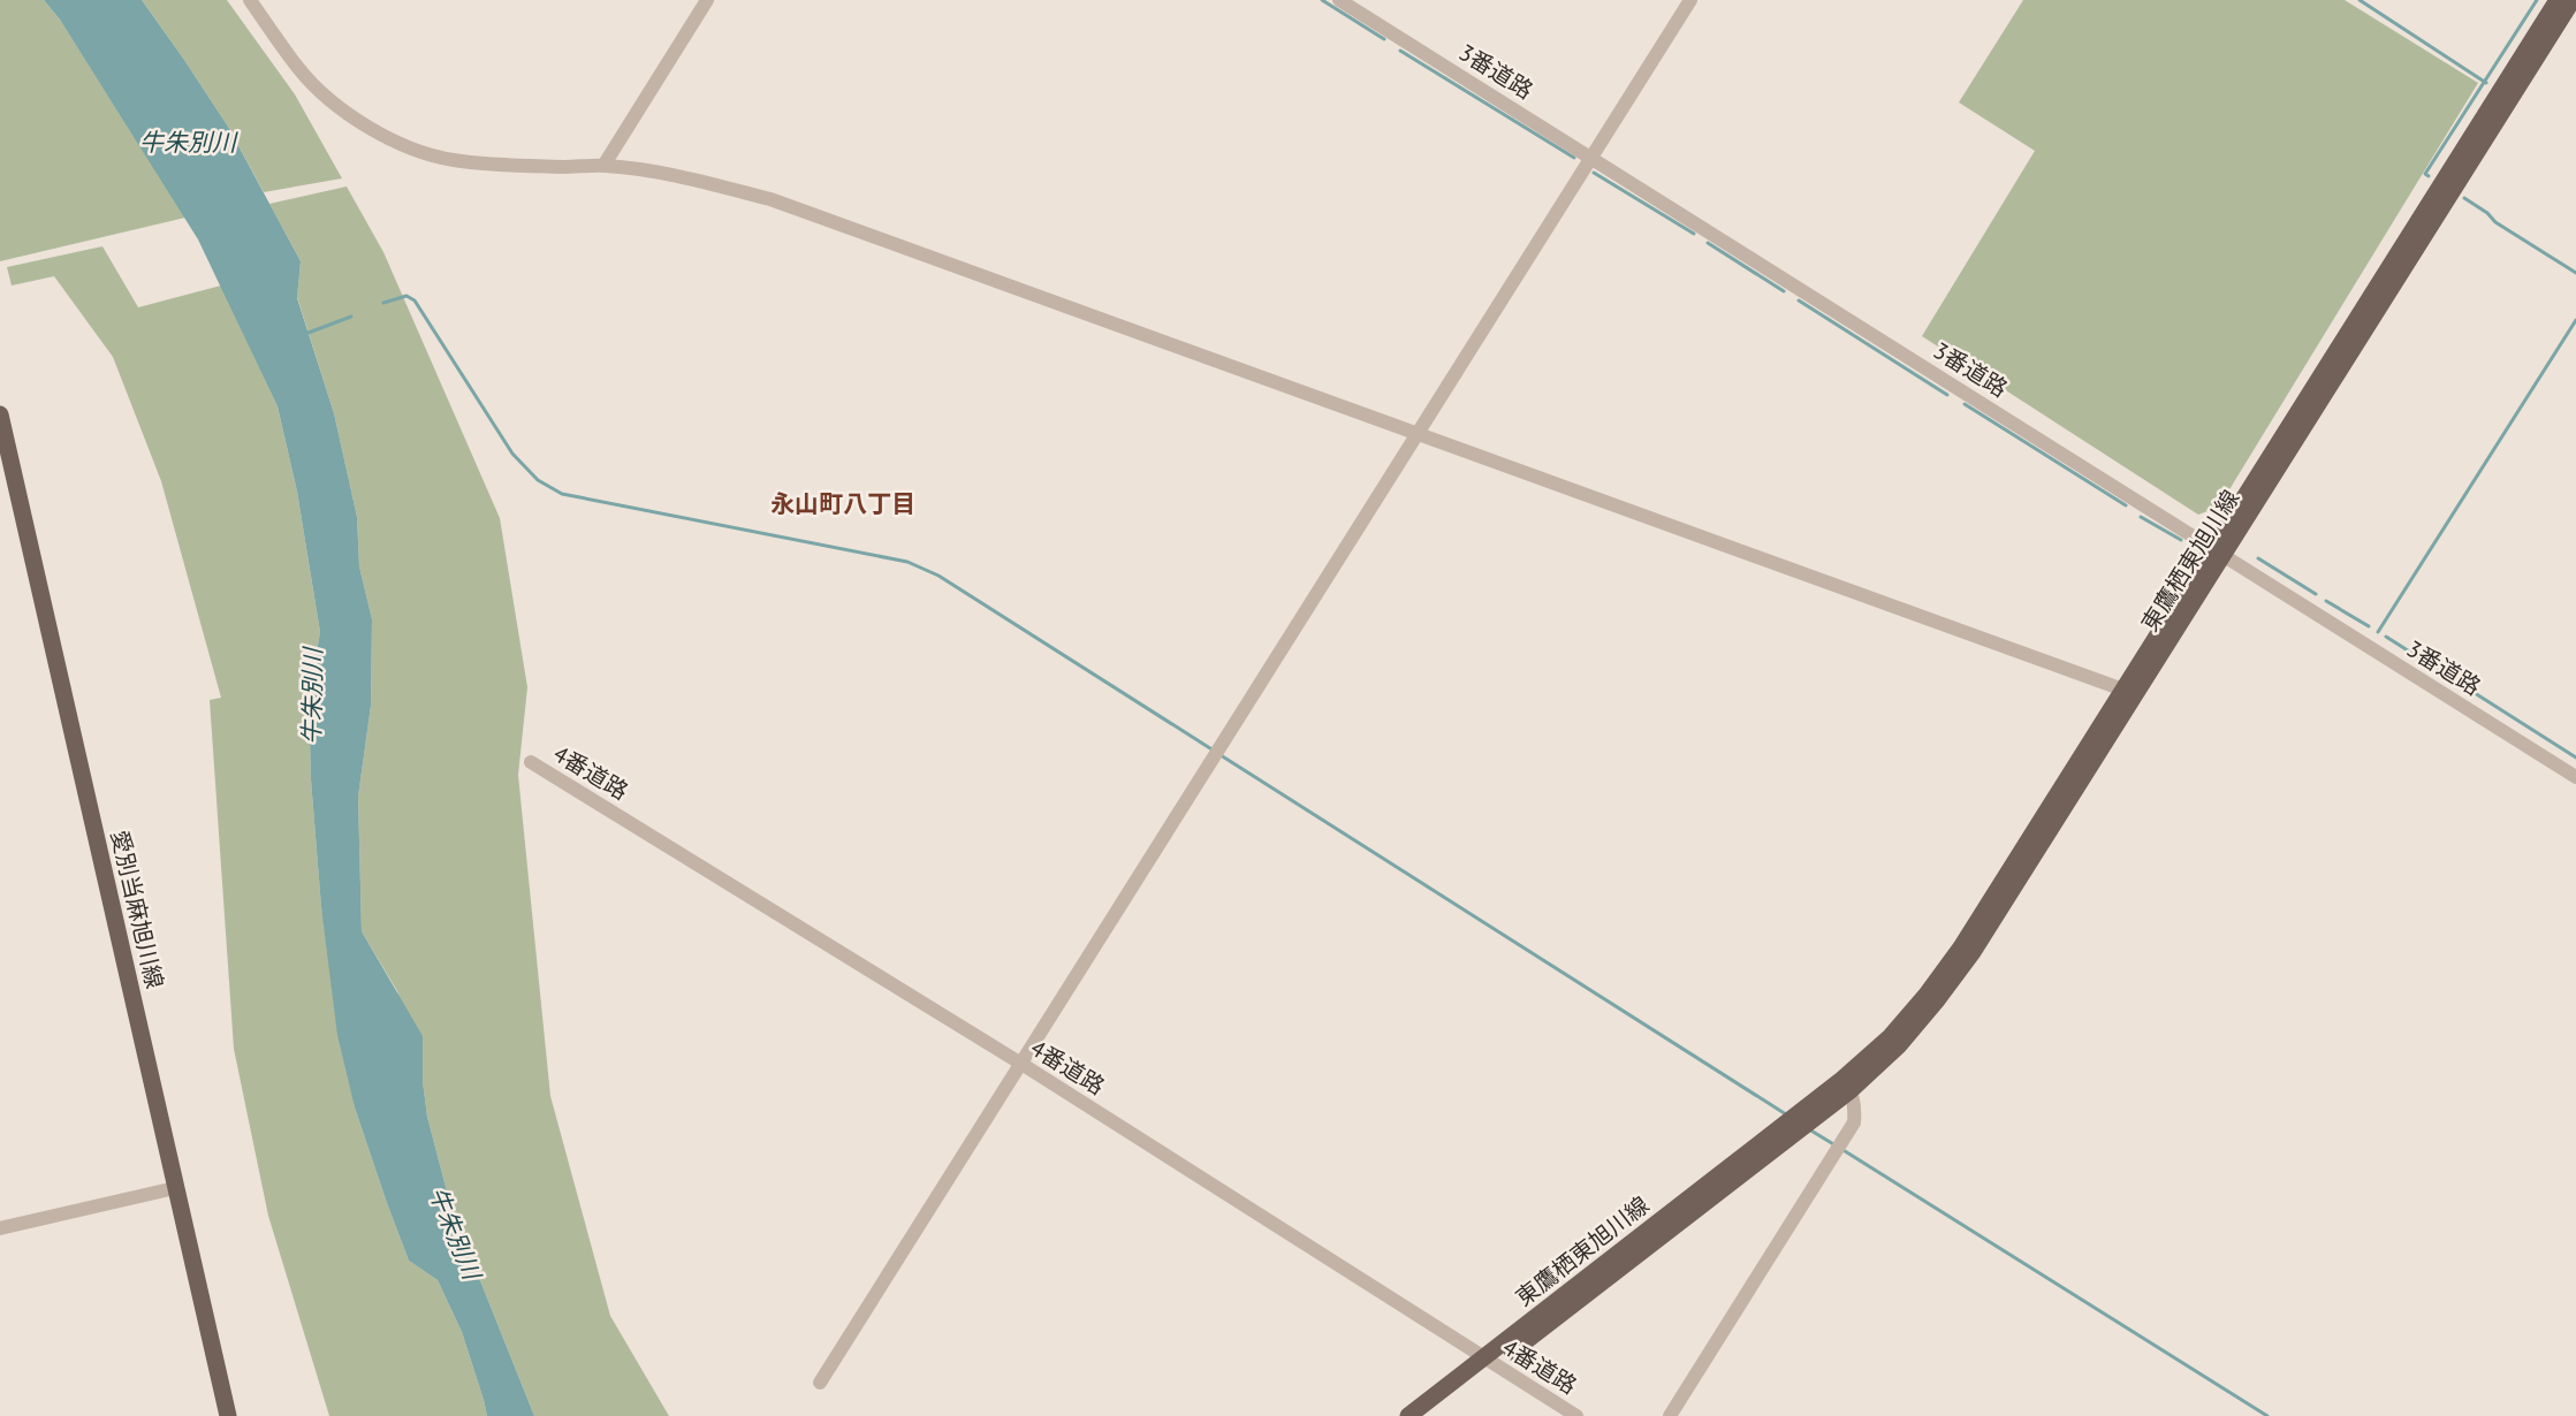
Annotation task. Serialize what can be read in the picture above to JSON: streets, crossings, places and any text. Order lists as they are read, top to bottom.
{
  "streets": {
    "main road": ["東鷹栖東旭川線", "愛別当麻旭川線"],
    "street": ["3番道路", "4番道路"]
  },
  "crossings": [
    ["3番道路", "東鷹栖東旭川線"],
    ["東鷹栖東旭川線", "4番道路"]
  ],
  "districts": ["永山町八丁目"],
  "water": ["牛朱別川"]
}
